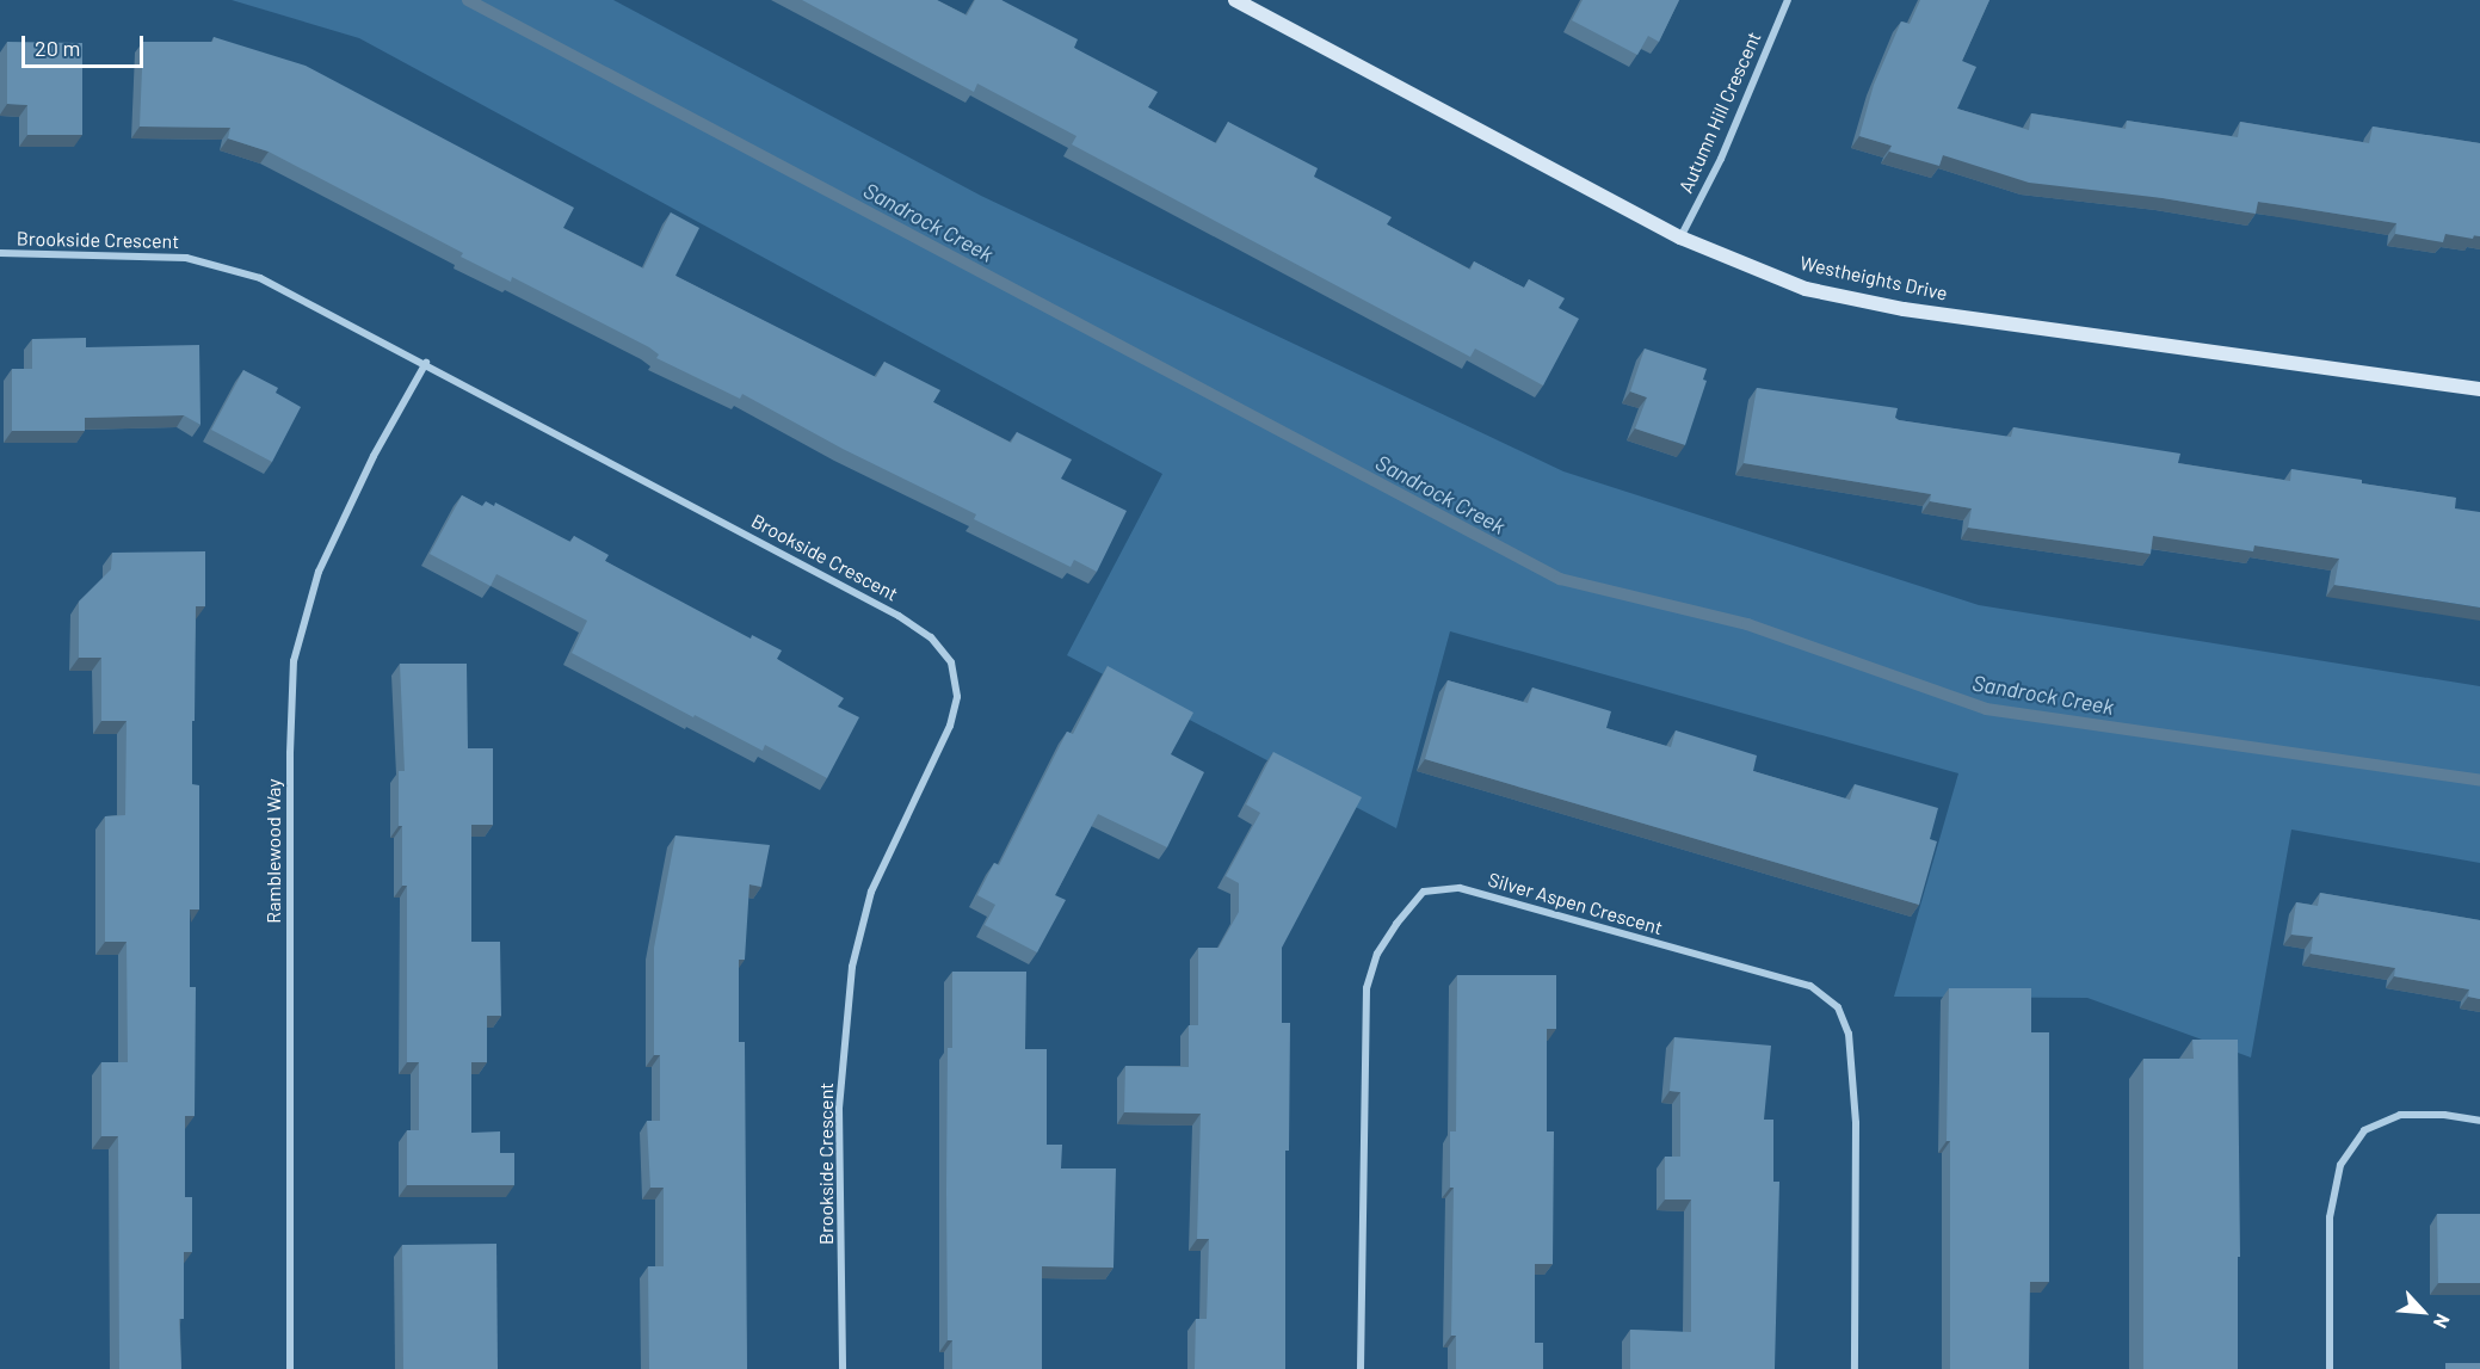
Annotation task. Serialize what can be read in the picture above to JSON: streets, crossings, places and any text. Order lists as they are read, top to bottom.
{
  "streets": {
    "street": [
      "Autumn Hill Crescent",
      "Brookside Crescent",
      "Westheights Drive",
      "Ramblewood Way",
      "Silver Aspen Crescent"
    ]
  },
  "crossings": [
    ["Autumn Hill Crescent", "Westheights Drive"],
    ["Brookside Crescent", "Ramblewood Way"]
  ],
  "water": ["Sandrock Creek"],
  "scale_bar": "20 m",
  "north": "bottom right"
}
